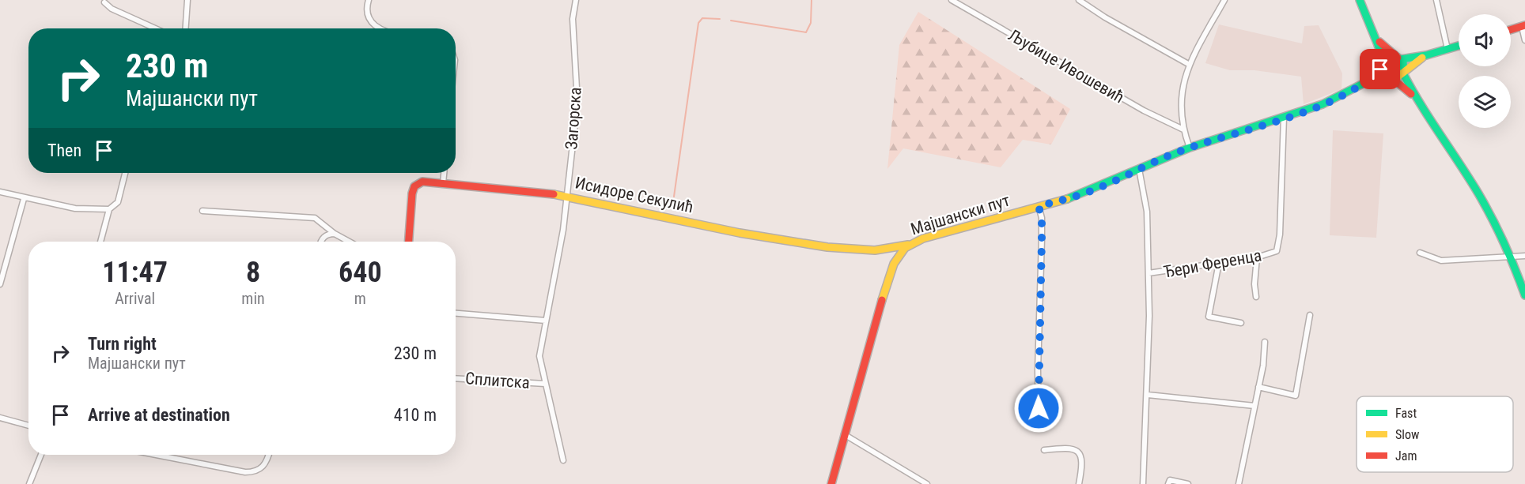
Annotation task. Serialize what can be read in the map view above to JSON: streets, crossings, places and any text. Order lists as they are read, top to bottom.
{
  "streets": {
    "street": [
      "Љубице Ивошевић",
      "Загорска",
      "Исидоре Секулић",
      "Мајшански пут",
      "Ђери Ференца",
      "Сплитска"
    ]
  },
  "crossings": [
    ["Загорска", "Исидоре Секулић"],
    ["Загорска", "Сплитска"],
    ["Исидоре Секулић", "Мајшански пут"],
    ["Мајшански пут", "Ђери Ференца"]
  ],
  "legend": ["Fast", "Slow", "Jam"],
  "page": {
    "turn": ["230 m", "Мајшански пут"],
    "then": "Then",
    "eta": [
      "11:47",
      "Arrival",
      "8",
      "min",
      "640",
      "m"
    ],
    "list": [
      {
        "name": "Turn right",
        "note": "Мајшански пут",
        "value": "230 m"
      },
      {
        "name": "Arrive at destination",
        "value": "410 m"
      }
    ]
  }
}
